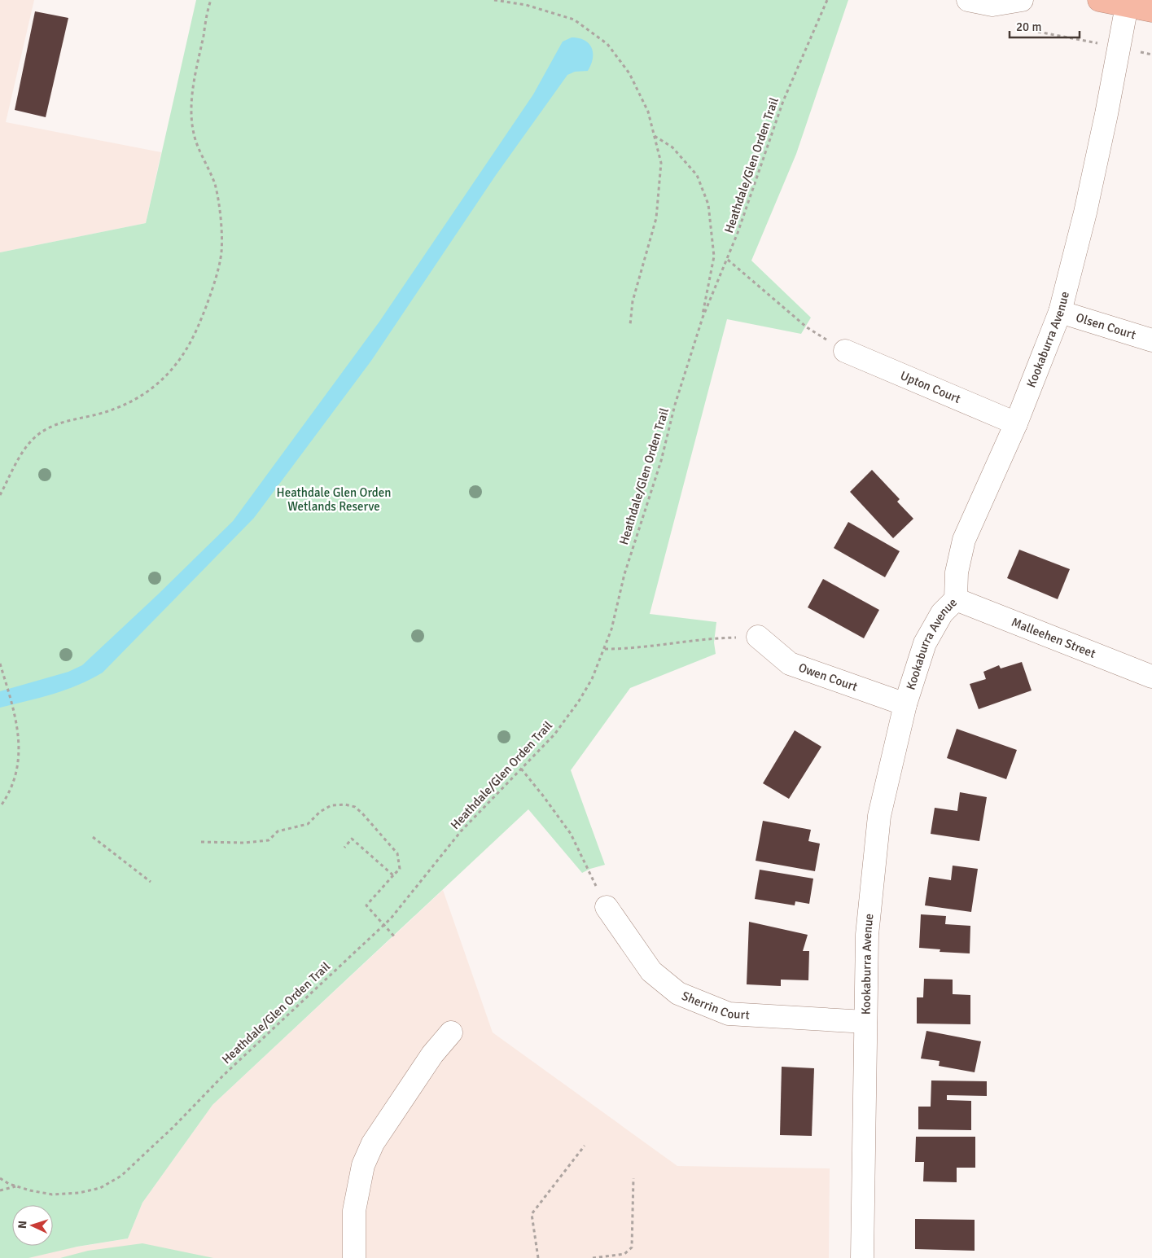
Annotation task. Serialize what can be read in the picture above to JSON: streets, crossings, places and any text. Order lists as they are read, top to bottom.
{
  "streets": {
    "street": [
      "Olsen Court",
      "Kookaburra Avenue",
      "Upton Court",
      "Malleehen Street",
      "Owen Court",
      "Sherrin Court"
    ],
    "path": ["Heathdale/Glen Orden Trail"]
  },
  "crossings": [
    ["Olsen Court", "Kookaburra Avenue"],
    ["Kookaburra Avenue", "Upton Court"],
    ["Kookaburra Avenue", "Malleehen Street"],
    ["Kookaburra Avenue", "Owen Court"],
    ["Kookaburra Avenue", "Sherrin Court"]
  ],
  "parks": ["Heathdale Glen Orden Wetlands Reserve"],
  "scale_bar": "20 m",
  "north": "left"
}
